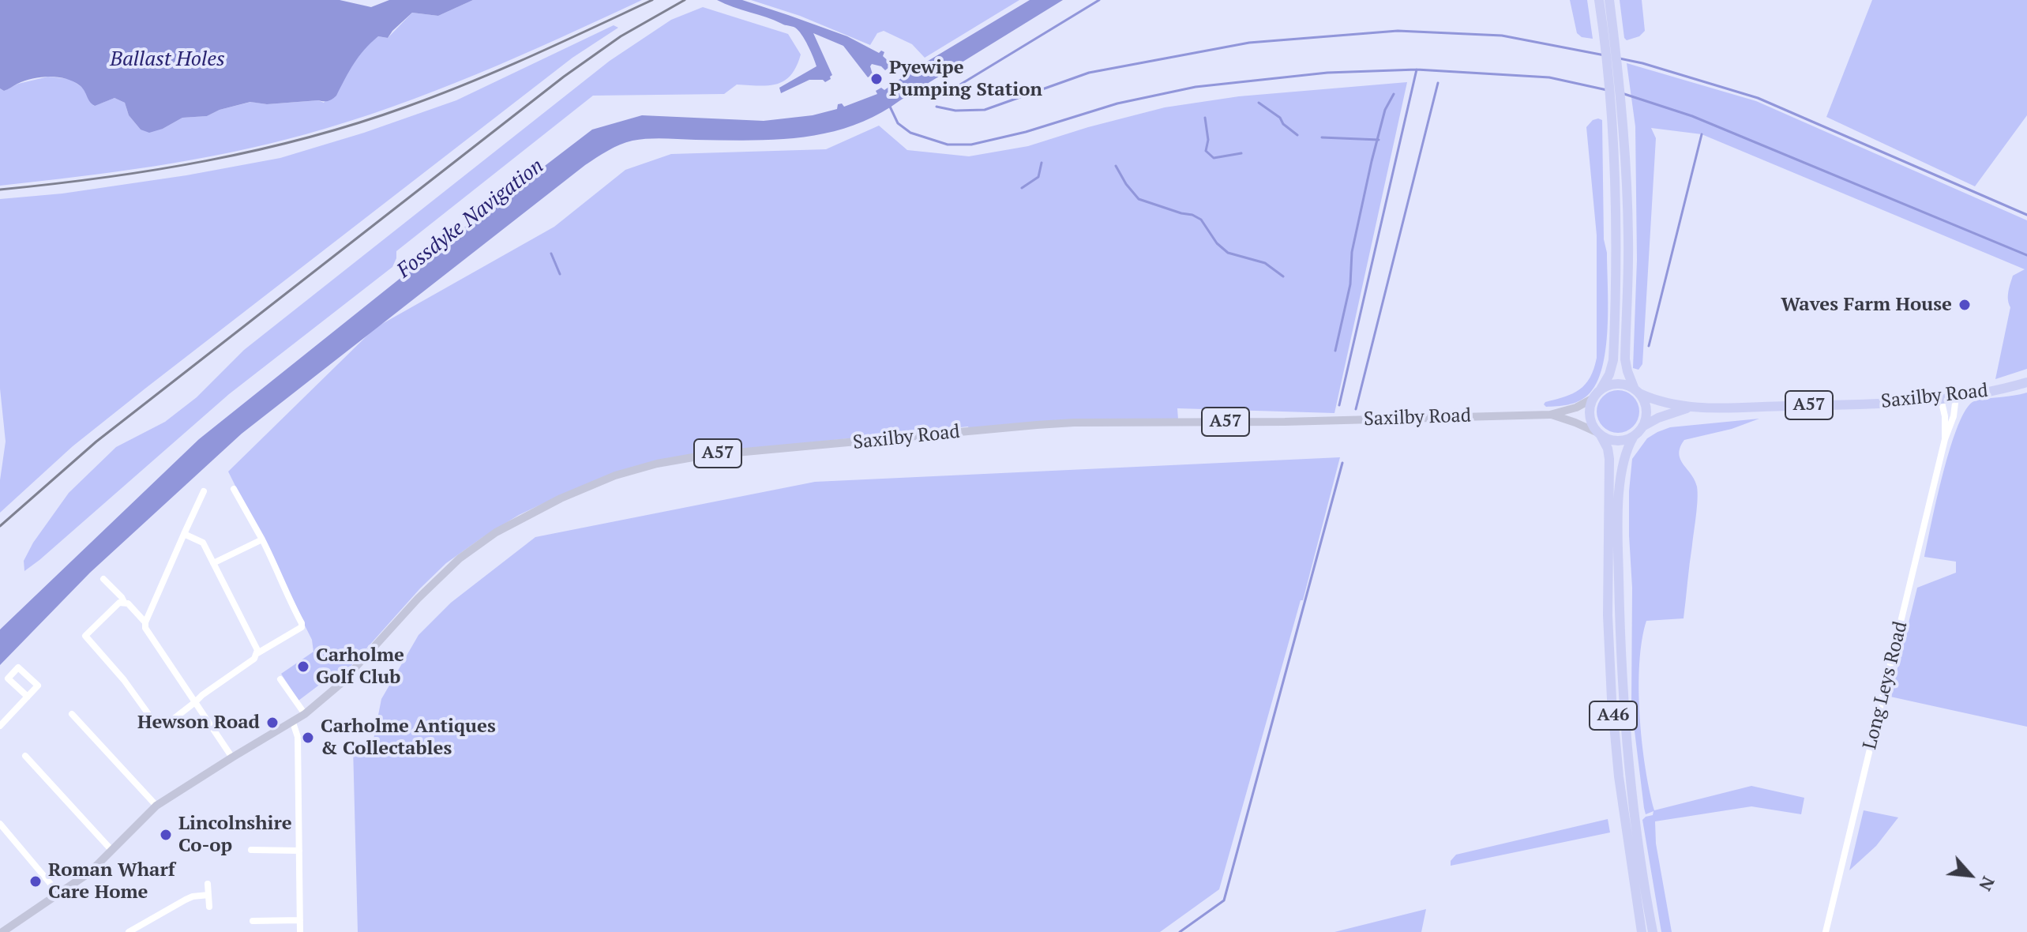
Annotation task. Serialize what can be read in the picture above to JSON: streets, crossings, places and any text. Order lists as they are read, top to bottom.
{
  "streets": {
    "highway": ["Saxilby Road", "A57", "A46"],
    "street": ["Long Leys Road"]
  },
  "crossings": [
    ["Saxilby Road", "A57"],
    ["Saxilby Road", "Long Leys Road"],
    ["Saxilby Road", "A46"]
  ],
  "water": ["Ballast Holes", "Fossdyke Navigation"],
  "places": [
    "Pyewipe Pumping Station",
    "Waves Farm House",
    "Carholme Golf Club",
    "Hewson Road",
    "Carholme Antiques & Collectables",
    "Lincolnshire Co-op",
    "Roman Wharf Care Home"
  ],
  "north": "bottom right"
}
